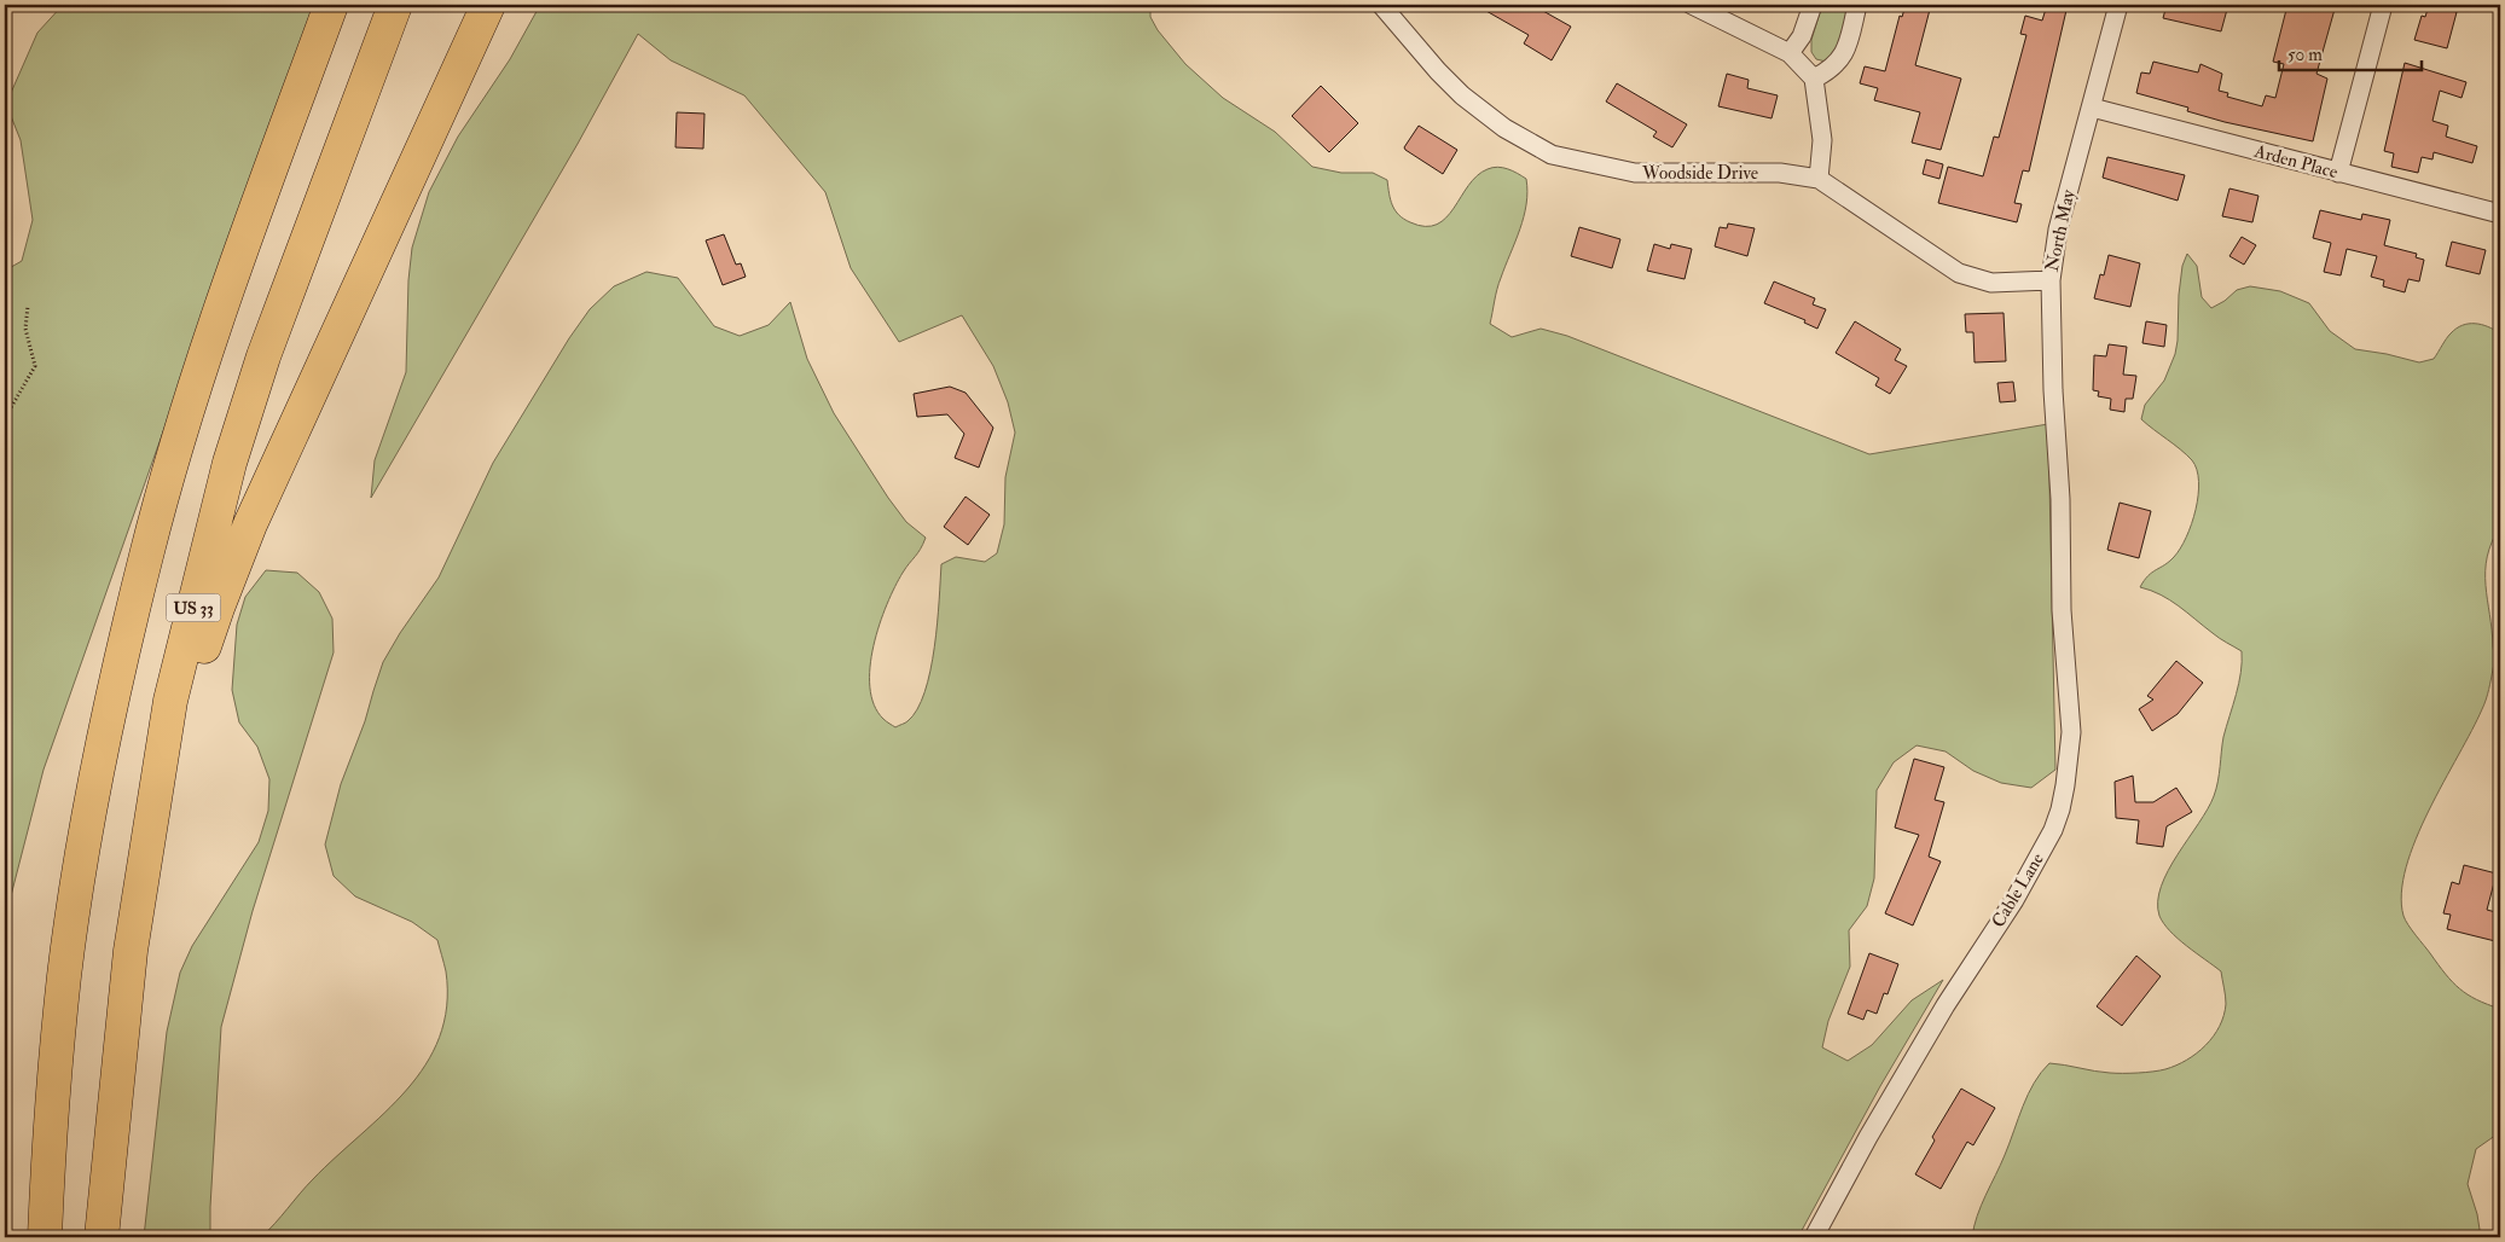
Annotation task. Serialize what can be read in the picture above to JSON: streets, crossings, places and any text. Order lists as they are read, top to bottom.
{
  "streets": {
    "highway": ["US 33"],
    "street": [
      "Arden Place",
      "Woodside Drive",
      "North May",
      "Cable Lane"
    ]
  },
  "crossings": [
    ["Arden Place", "North May"],
    ["Woodside Drive", "North May"],
    ["North May", "Cable Lane"]
  ],
  "scale_bar": "50 m"
}
